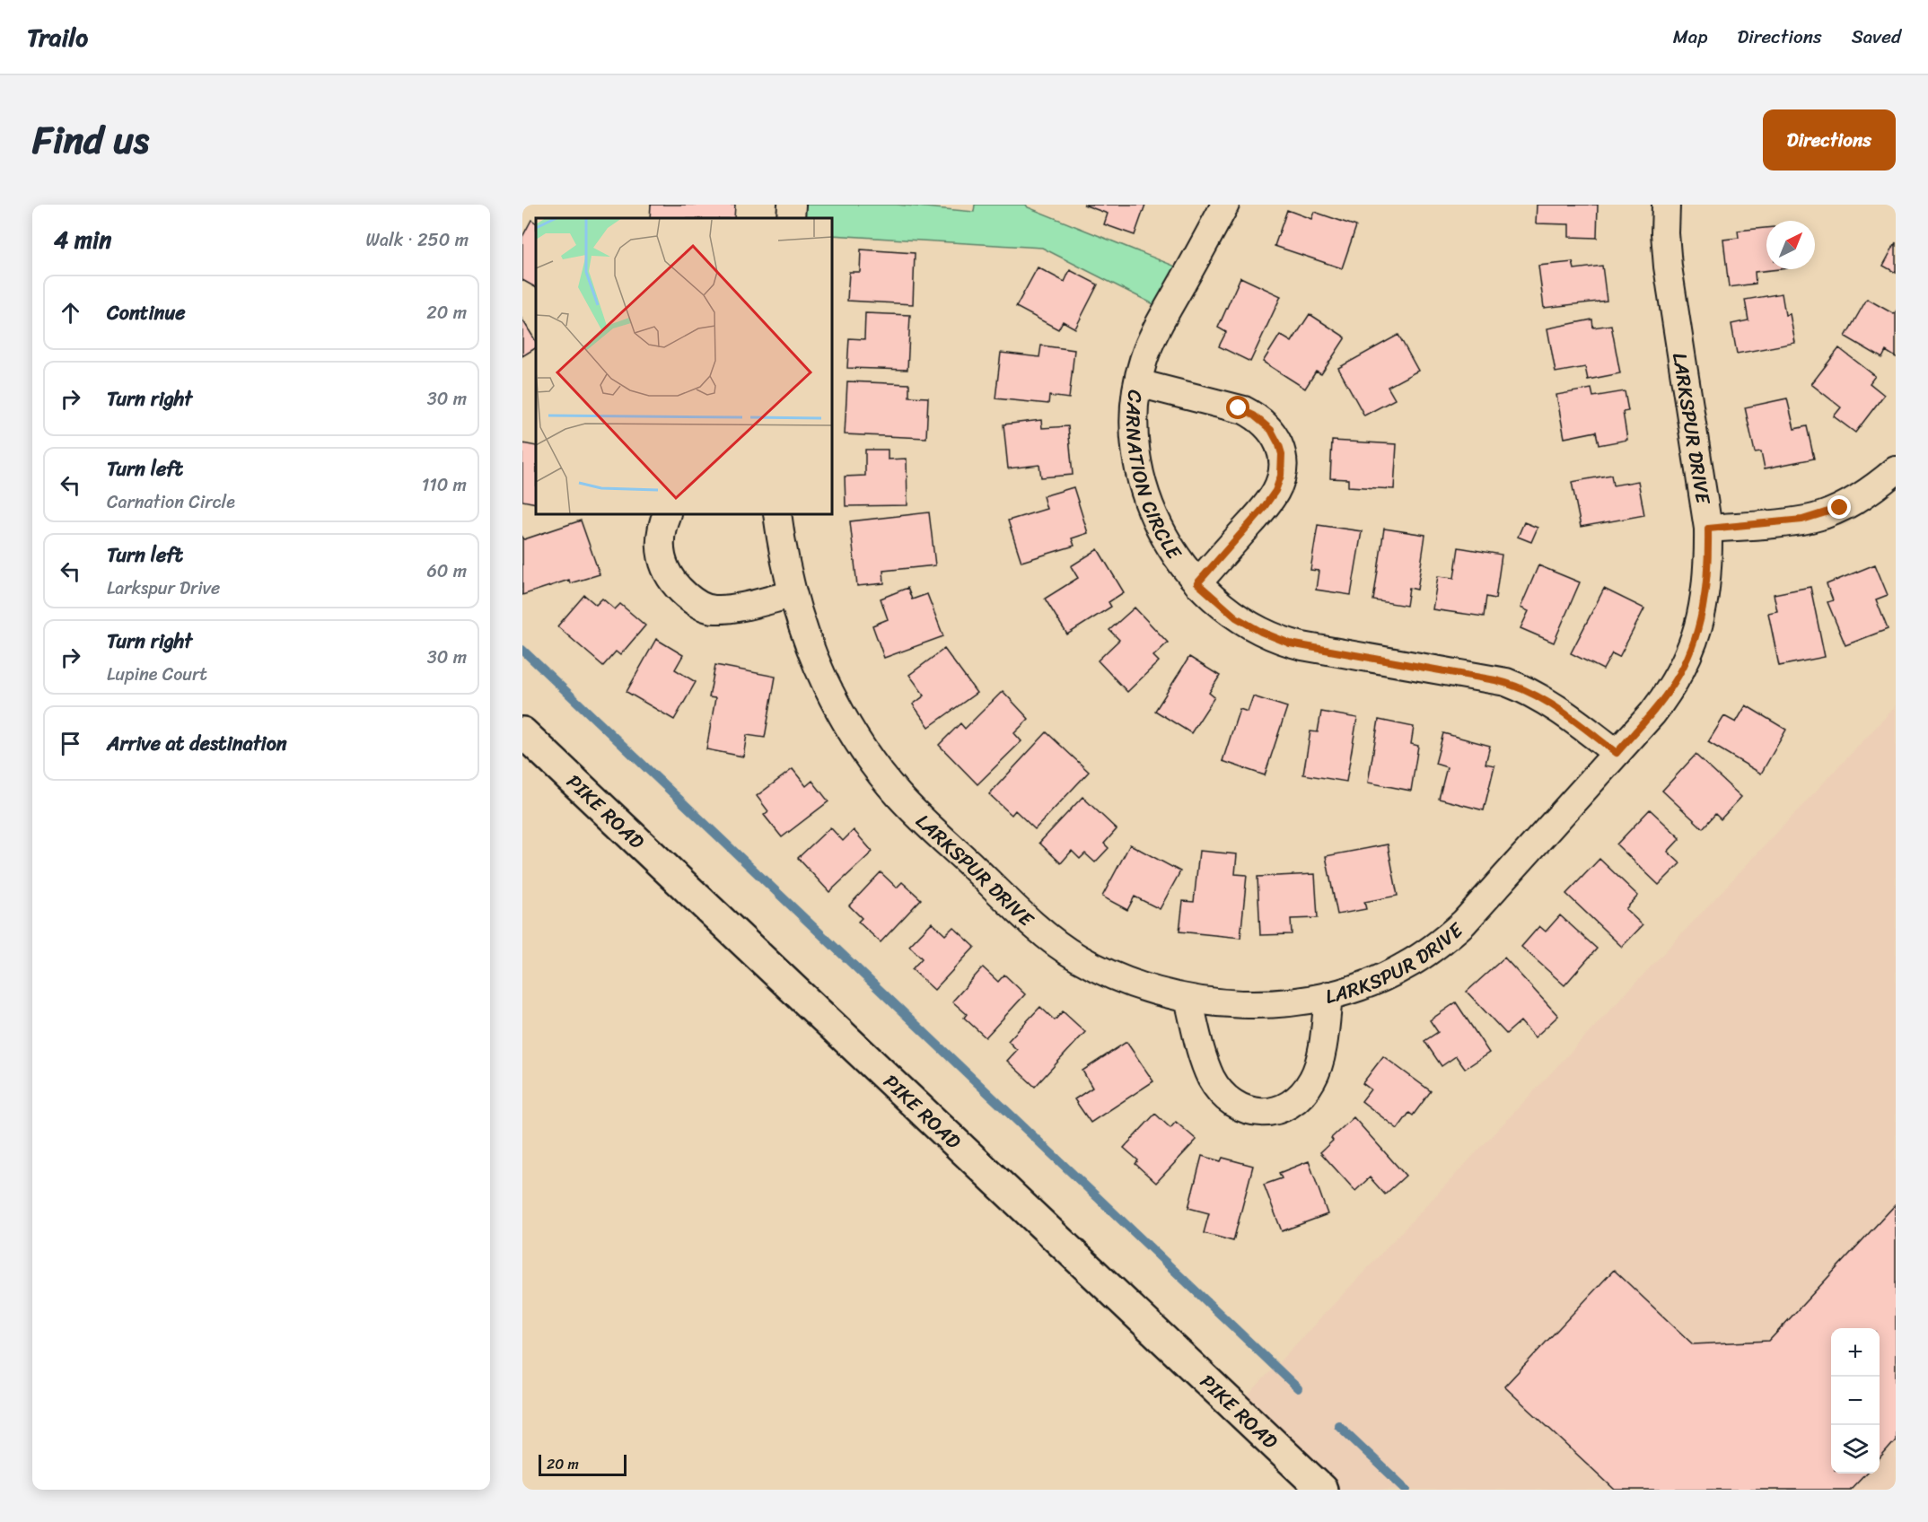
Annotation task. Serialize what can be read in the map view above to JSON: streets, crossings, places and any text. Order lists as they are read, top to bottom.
{
  "streets": {
    "street": ["LARKSPUR DRIVE", "CARNATION CIRCLE", "PIKE ROAD"]
  },
  "crossings": [
    ["LARKSPUR DRIVE", "CARNATION CIRCLE"]
  ],
  "scale_bar": "20 m",
  "north": "top right",
  "page": {
    "header": "Trailo",
    "nav": ["Map", "Directions", "Saved"],
    "title": "Find us",
    "buttons": "Directions",
    "heading": ["4 min", "Walk · 250 m"],
    "list": [
      ["Continue", "20 m"],
      ["Turn right", "30 m"],
      ["Turn left", "Carnation Circle", "110 m"],
      ["Turn left", "Larkspur Drive", "60 m"],
      ["Turn right", "Lupine Court", "30 m"],
      "Arrive at destination"
    ],
    "map_buttons": ["+", "−"],
    "scale": "20 m"
  }
}
